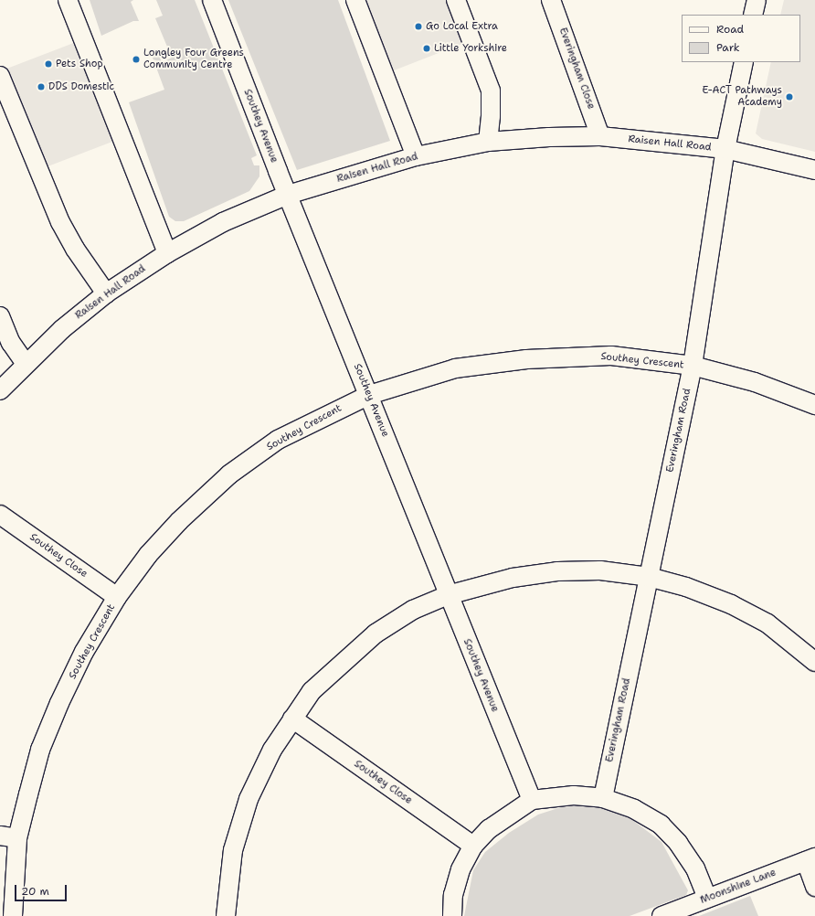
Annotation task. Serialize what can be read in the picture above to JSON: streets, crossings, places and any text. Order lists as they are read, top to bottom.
{
  "streets": {
    "street": [
      "Everingham Close",
      "Southey Avenue",
      "Raisen Hall Road",
      "Southey Crescent",
      "Everingham Road",
      "Southey Close",
      "Moonshine Lane"
    ]
  },
  "crossings": [
    ["Everingham Close", "Raisen Hall Road"],
    ["Southey Avenue", "Raisen Hall Road"],
    ["Southey Avenue", "Southey Crescent"],
    ["Raisen Hall Road", "Everingham Road"],
    ["Southey Crescent", "Everingham Road"],
    ["Southey Crescent", "Southey Close"]
  ],
  "places": [
    "Go Local Extra",
    "Little Yorkshire",
    "Longley Four Greens Community Centre",
    "Pets Shop",
    "DDS Domestic",
    "E-ACT Pathways Academy"
  ],
  "legend": ["Road", "Park"],
  "scale_bar": "20 m"
}
